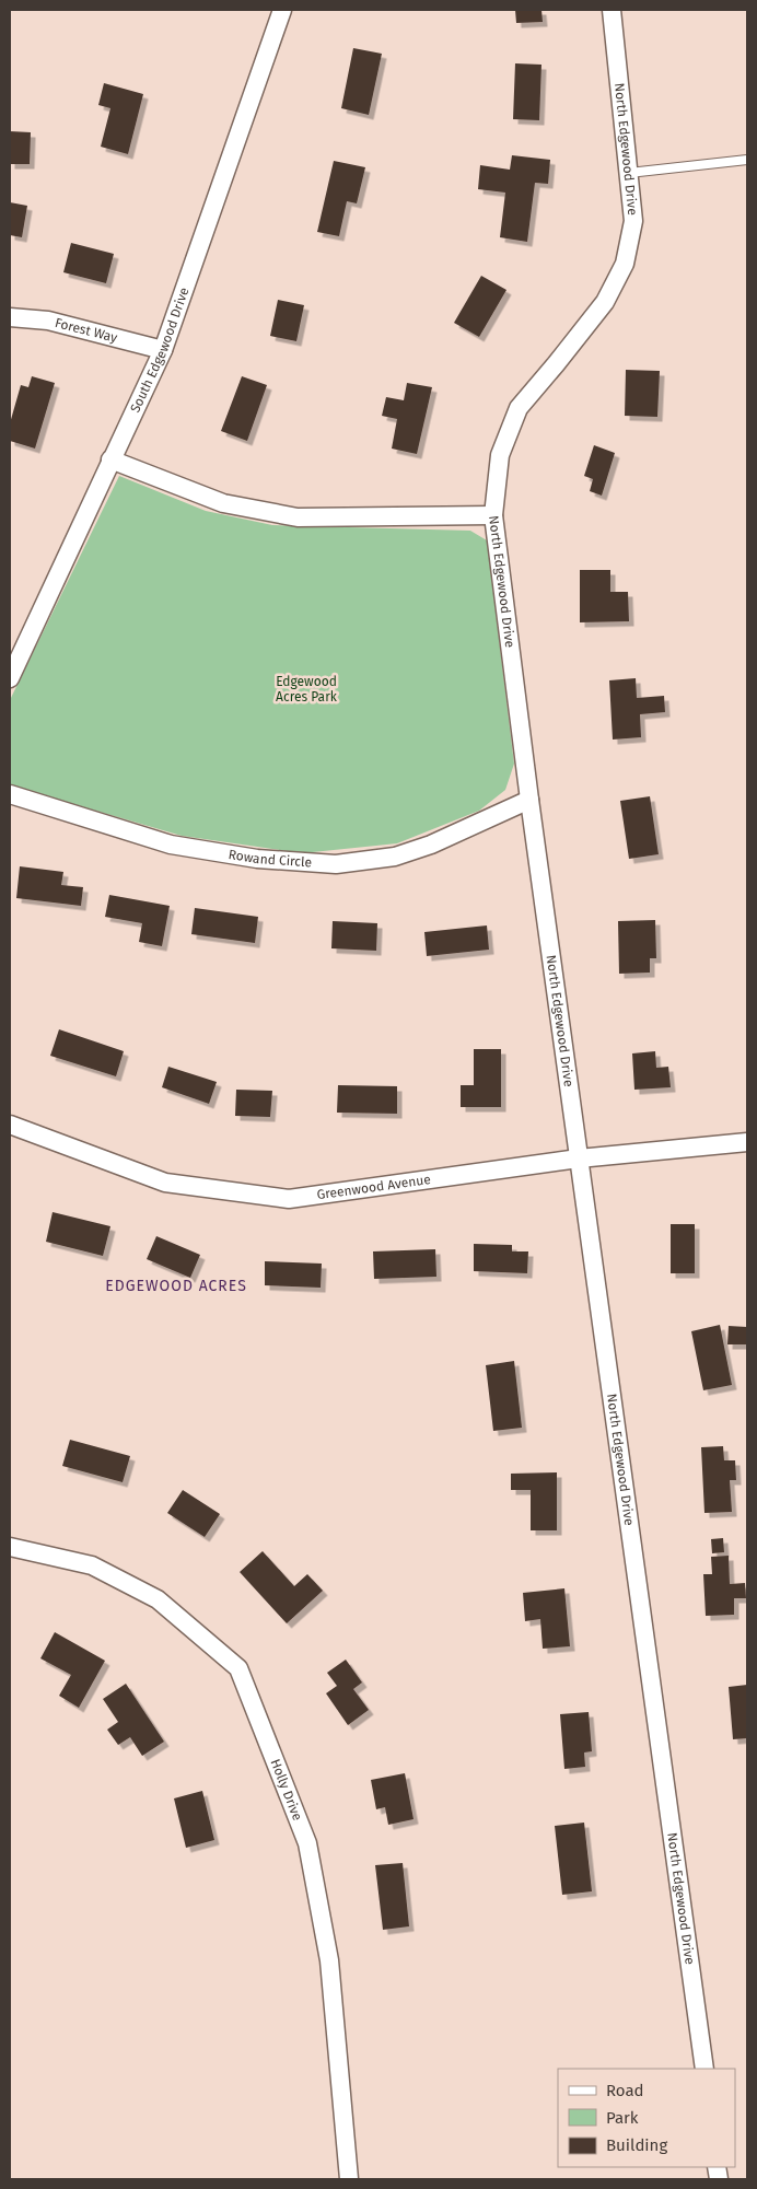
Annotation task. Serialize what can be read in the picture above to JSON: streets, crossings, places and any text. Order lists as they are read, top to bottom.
{
  "streets": {
    "street": [
      "North Edgewood Drive",
      "Forest Way",
      "South Edgewood Drive",
      "Rowand Circle",
      "Greenwood Avenue",
      "Holly Drive"
    ]
  },
  "crossings": [
    ["North Edgewood Drive", "Rowand Circle"],
    ["North Edgewood Drive", "Greenwood Avenue"],
    ["Forest Way", "South Edgewood Drive"]
  ],
  "districts": ["EDGEWOOD ACRES"],
  "parks": ["Edgewood Acres Park"],
  "legend": ["Road", "Park", "Building"]
}
